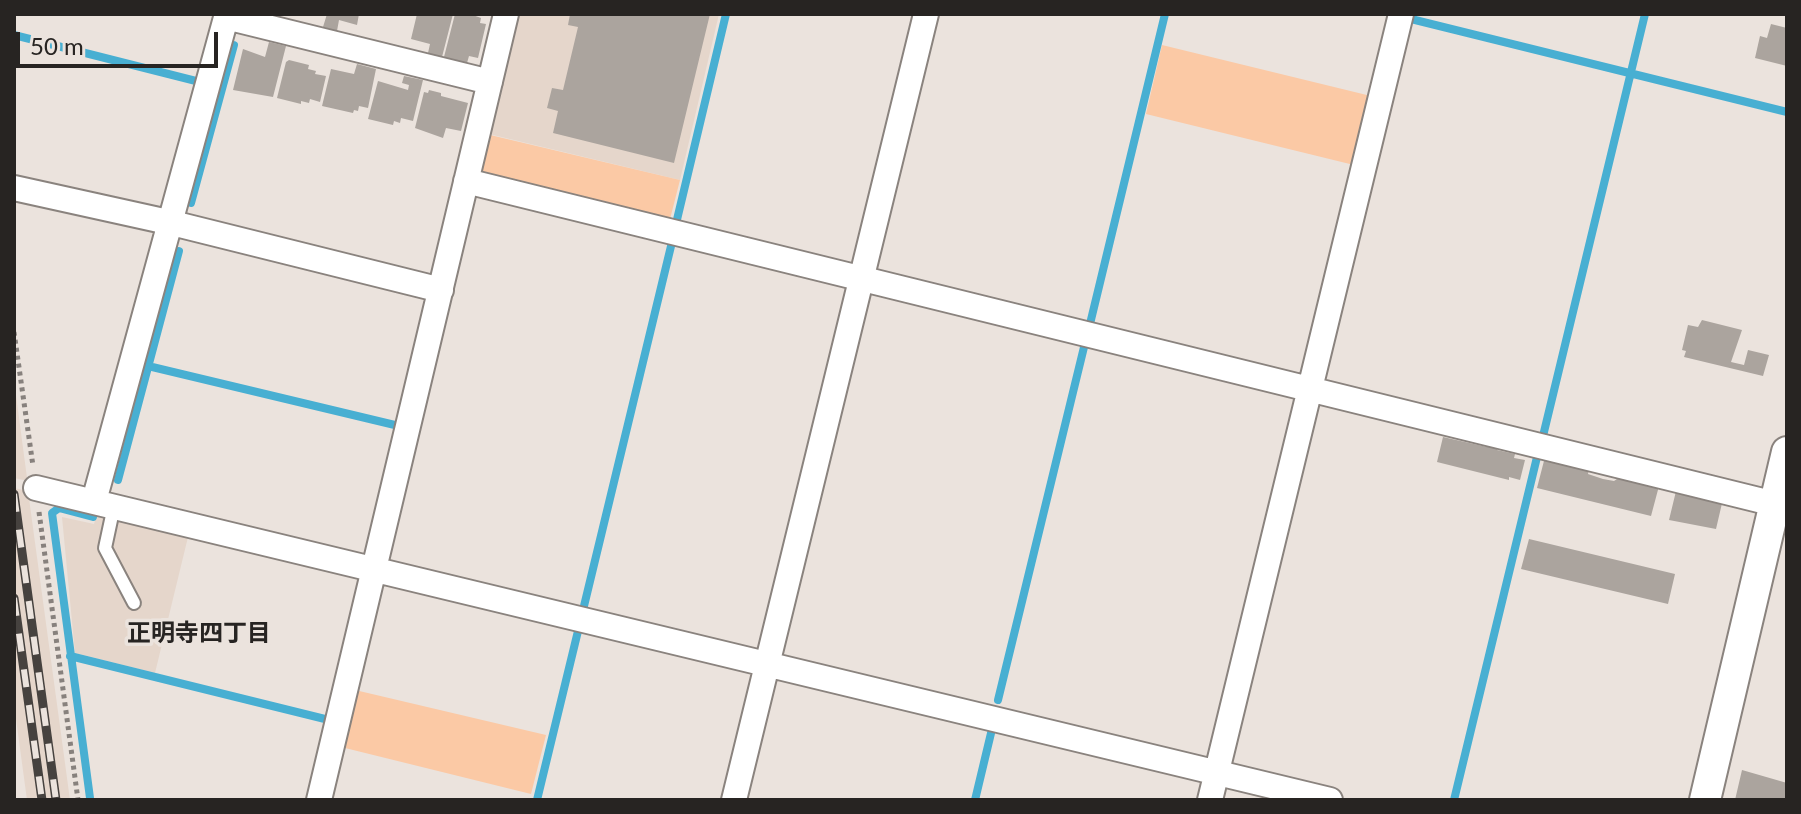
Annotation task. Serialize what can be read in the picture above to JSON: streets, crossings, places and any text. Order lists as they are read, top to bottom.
{
  "districts": ["正明寺四丁目"],
  "scale_bar": "50 m"
}
